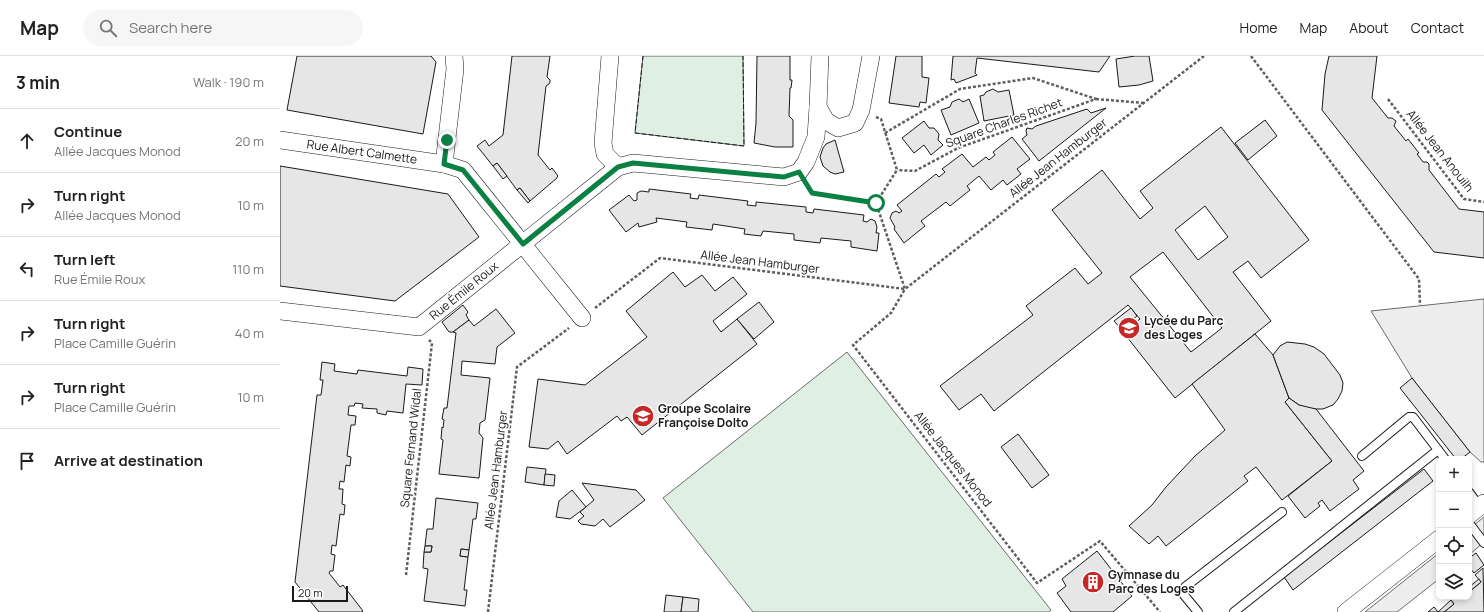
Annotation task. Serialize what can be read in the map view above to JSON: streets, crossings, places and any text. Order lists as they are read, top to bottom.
{
  "streets": {
    "street": ["Rue Albert Calmette", "Rue Émile Roux"],
    "path": [
      "Square Charles Richet",
      "Allée Jean Anouilh",
      "Allée Jean Hamburger",
      "Square Fernand Widal",
      "Allée Jacques Monod"
    ]
  },
  "crossings": [
    ["Square Charles Richet", "Allée Jean Hamburger"],
    ["Rue Albert Calmette", "Allée Jean Hamburger"],
    ["Rue Albert Calmette", "Rue Émile Roux"],
    ["Allée Jean Hamburger", "Allée Jacques Monod"],
    ["Rue Émile Roux", "Square Fernand Widal"]
  ],
  "places": {
    "school or university": ["Lycée du Parc des Loges", "Groupe Scolaire Françoise Dolto"],
    "building": ["Gymnase du Parc des Loges"]
  },
  "scale_bar": "20 m",
  "page": {
    "header": "Map",
    "search": "Search here",
    "nav": [
      "Home",
      "Map",
      "About",
      "Contact"
    ],
    "heading": ["3 min", "Walk · 190 m"],
    "list": [
      ["Continue", "Allée Jacques Monod", "20 m"],
      ["Turn right", "Allée Jacques Monod", "10 m"],
      ["Turn left", "Rue Émile Roux", "110 m"],
      ["Turn right", "Place Camille Guérin", "40 m"],
      ["Turn right", "Place Camille Guérin", "10 m"],
      "Arrive at destination"
    ],
    "map_buttons": ["+", "−"],
    "scale": "20 m"
  }
}
